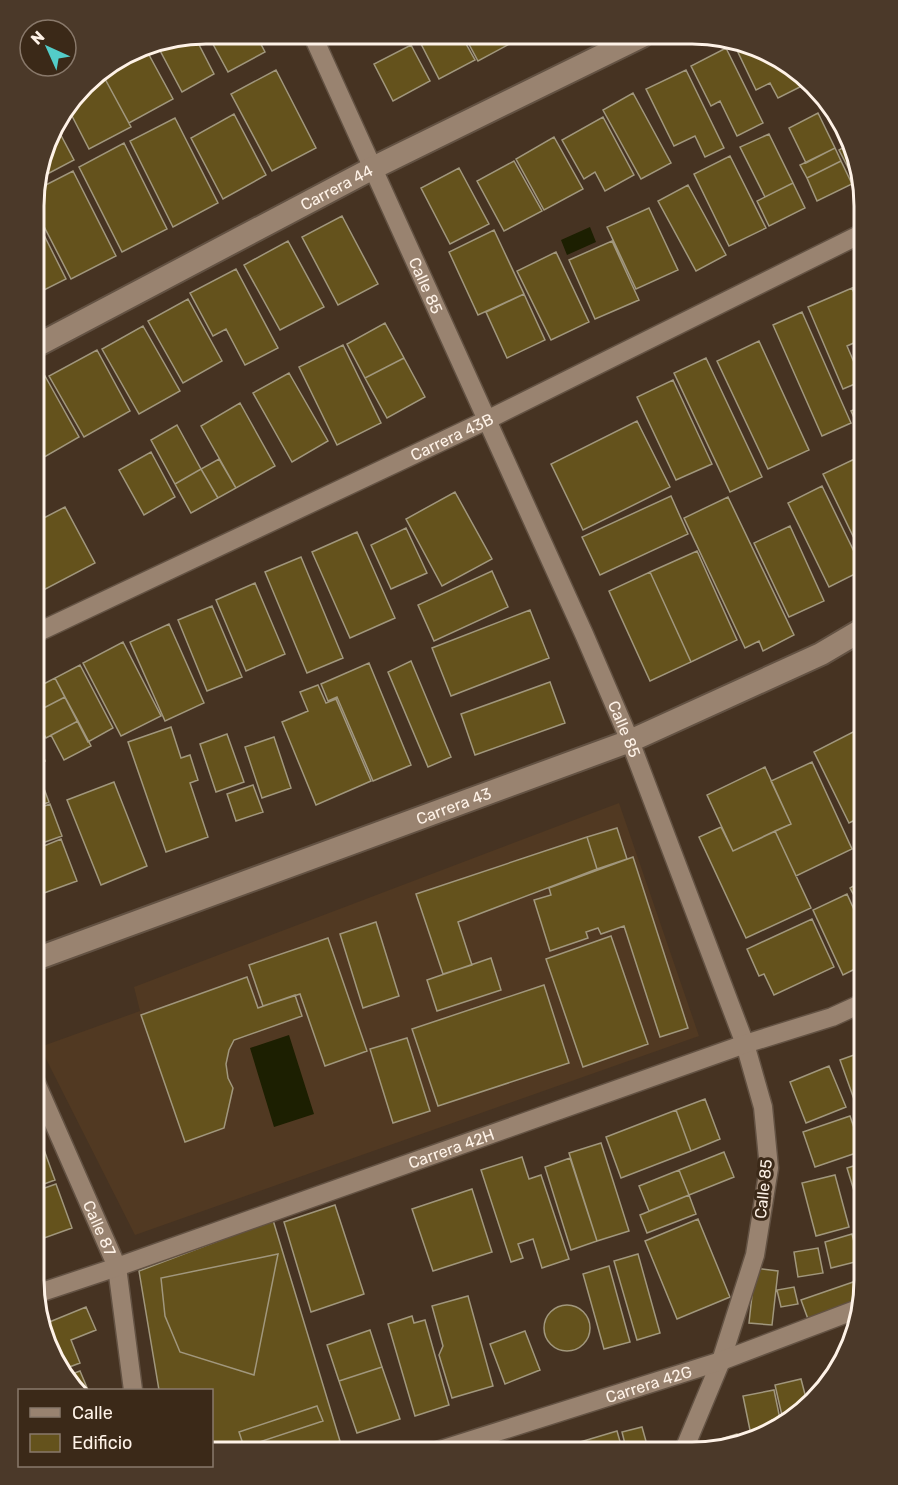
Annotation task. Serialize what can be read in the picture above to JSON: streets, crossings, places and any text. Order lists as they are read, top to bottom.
{
  "streets": {
    "street": [
      "Carrera 44",
      "Calle 85",
      "Carrera 43B",
      "Carrera 43",
      "Carrera 42H",
      "Calle 87",
      "Carrera 42G"
    ]
  },
  "crossings": [
    ["Carrera 44", "Calle 85"],
    ["Calle 85", "Carrera 43B"],
    ["Calle 85", "Carrera 43"],
    ["Calle 85", "Carrera 42H"],
    ["Calle 85", "Carrera 42G"],
    ["Carrera 42H", "Calle 87"]
  ],
  "legend": ["Calle", "Edificio"],
  "north": "top left"
}
